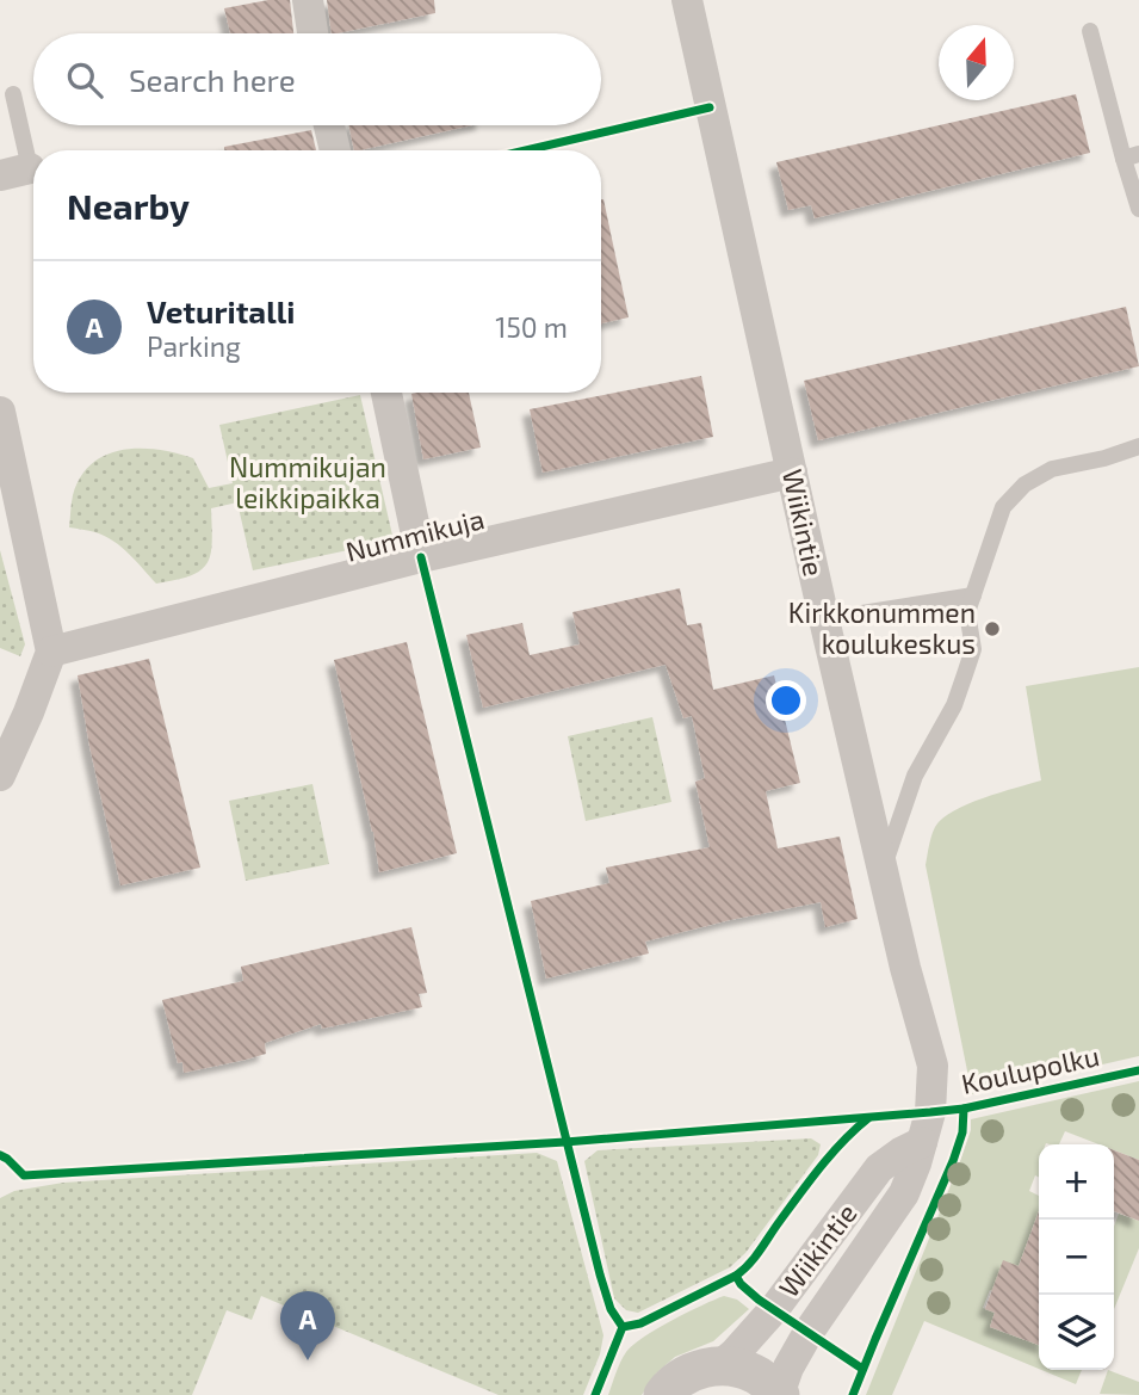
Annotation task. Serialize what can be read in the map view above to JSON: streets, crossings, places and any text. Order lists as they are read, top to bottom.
{
  "streets": {
    "street": ["Wiikintie", "Nummikuja"],
    "cycle path": ["Koulupolku"]
  },
  "crossings": [
    ["Wiikintie", "Nummikuja"]
  ],
  "parks": ["Nummikujan leikkipaikka"],
  "places": ["Kirkkonummen koulukeskus"],
  "north": "top",
  "page": {
    "search": "Search here",
    "heading": "Nearby",
    "list": [
      {
        "mark": "A",
        "name": "Veturitalli",
        "note": "Parking",
        "value": "150 m"
      }
    ],
    "map_buttons": ["+", "−"],
    "pins": "A"
  }
}
